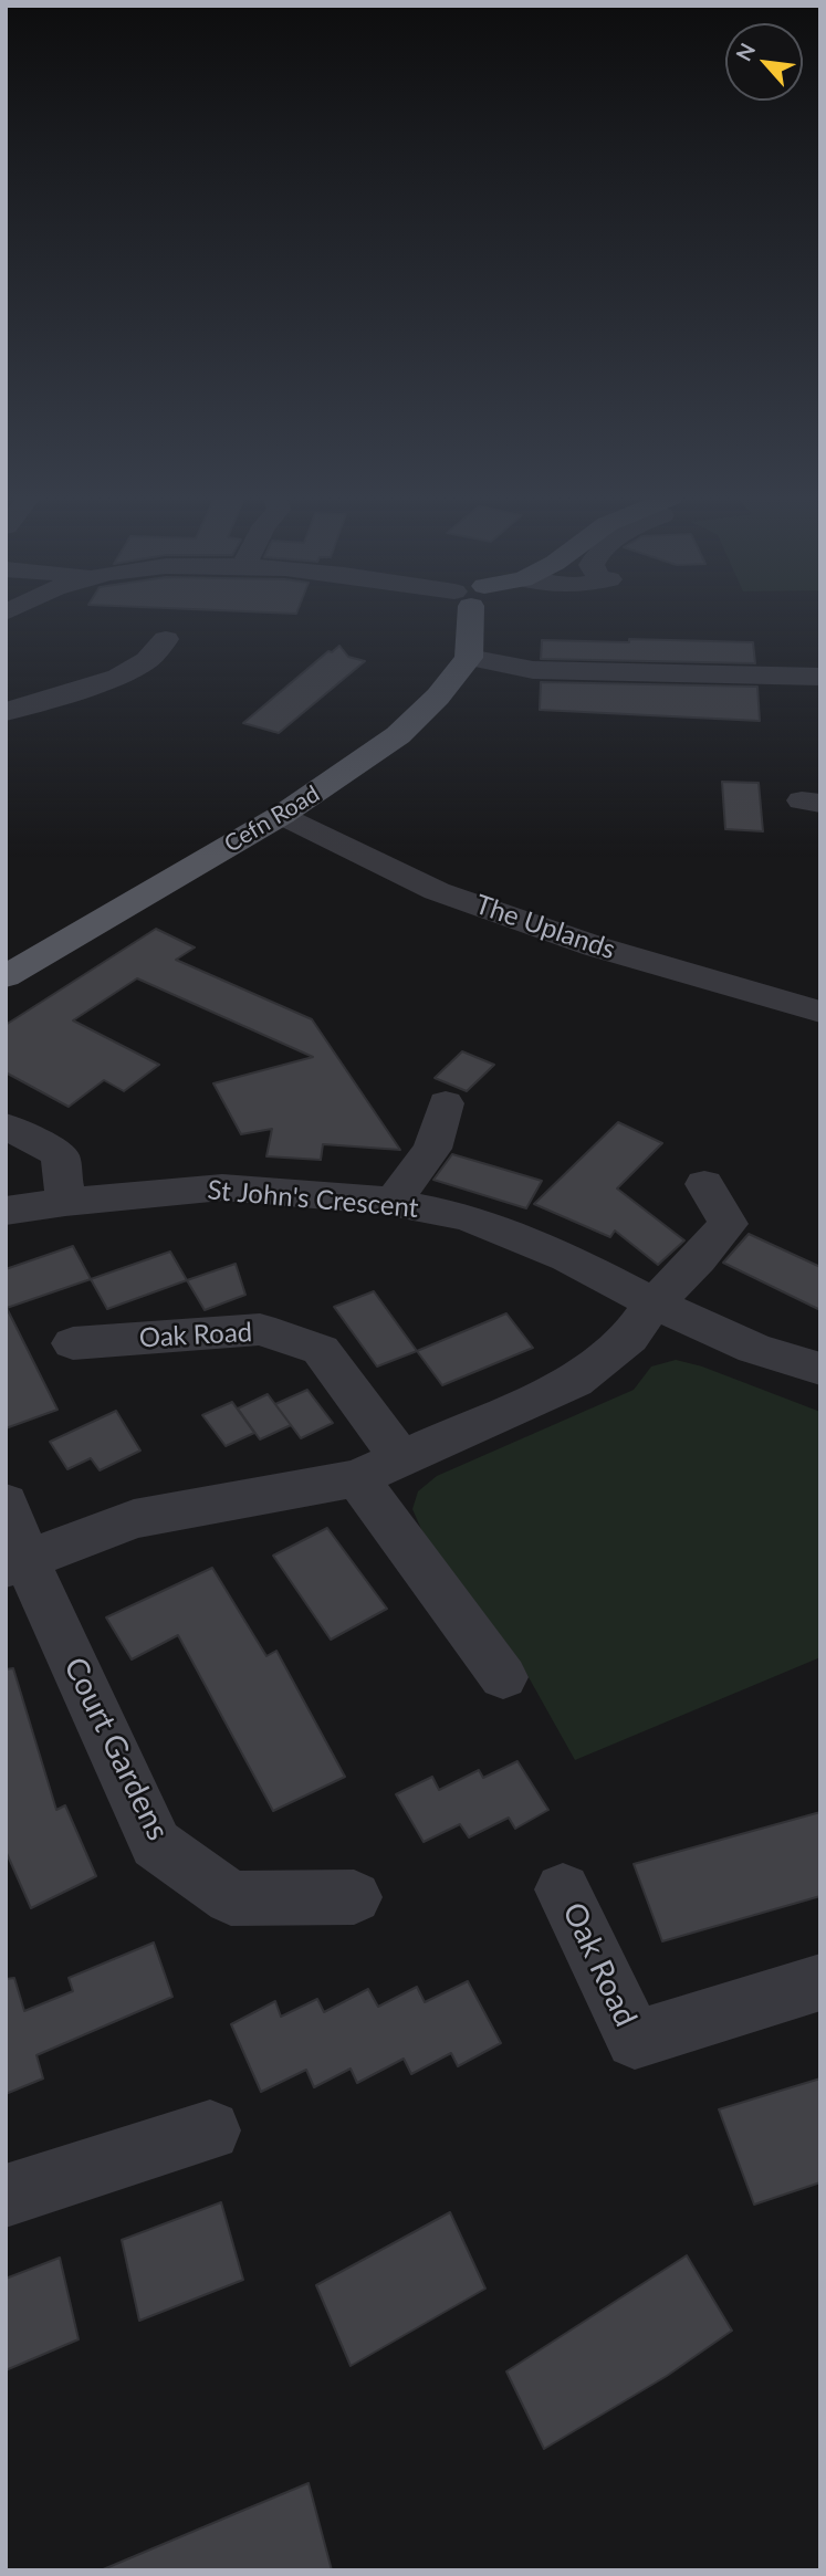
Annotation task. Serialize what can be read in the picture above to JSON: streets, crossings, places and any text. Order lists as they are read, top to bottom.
{
  "streets": {
    "main road": ["Cefn Road"],
    "street": [
      "The Uplands",
      "St John's Crescent",
      "Oak Road",
      "Court Gardens"
    ]
  },
  "crossings": [
    ["Cefn Road", "The Uplands"]
  ],
  "north": "top left"
}
